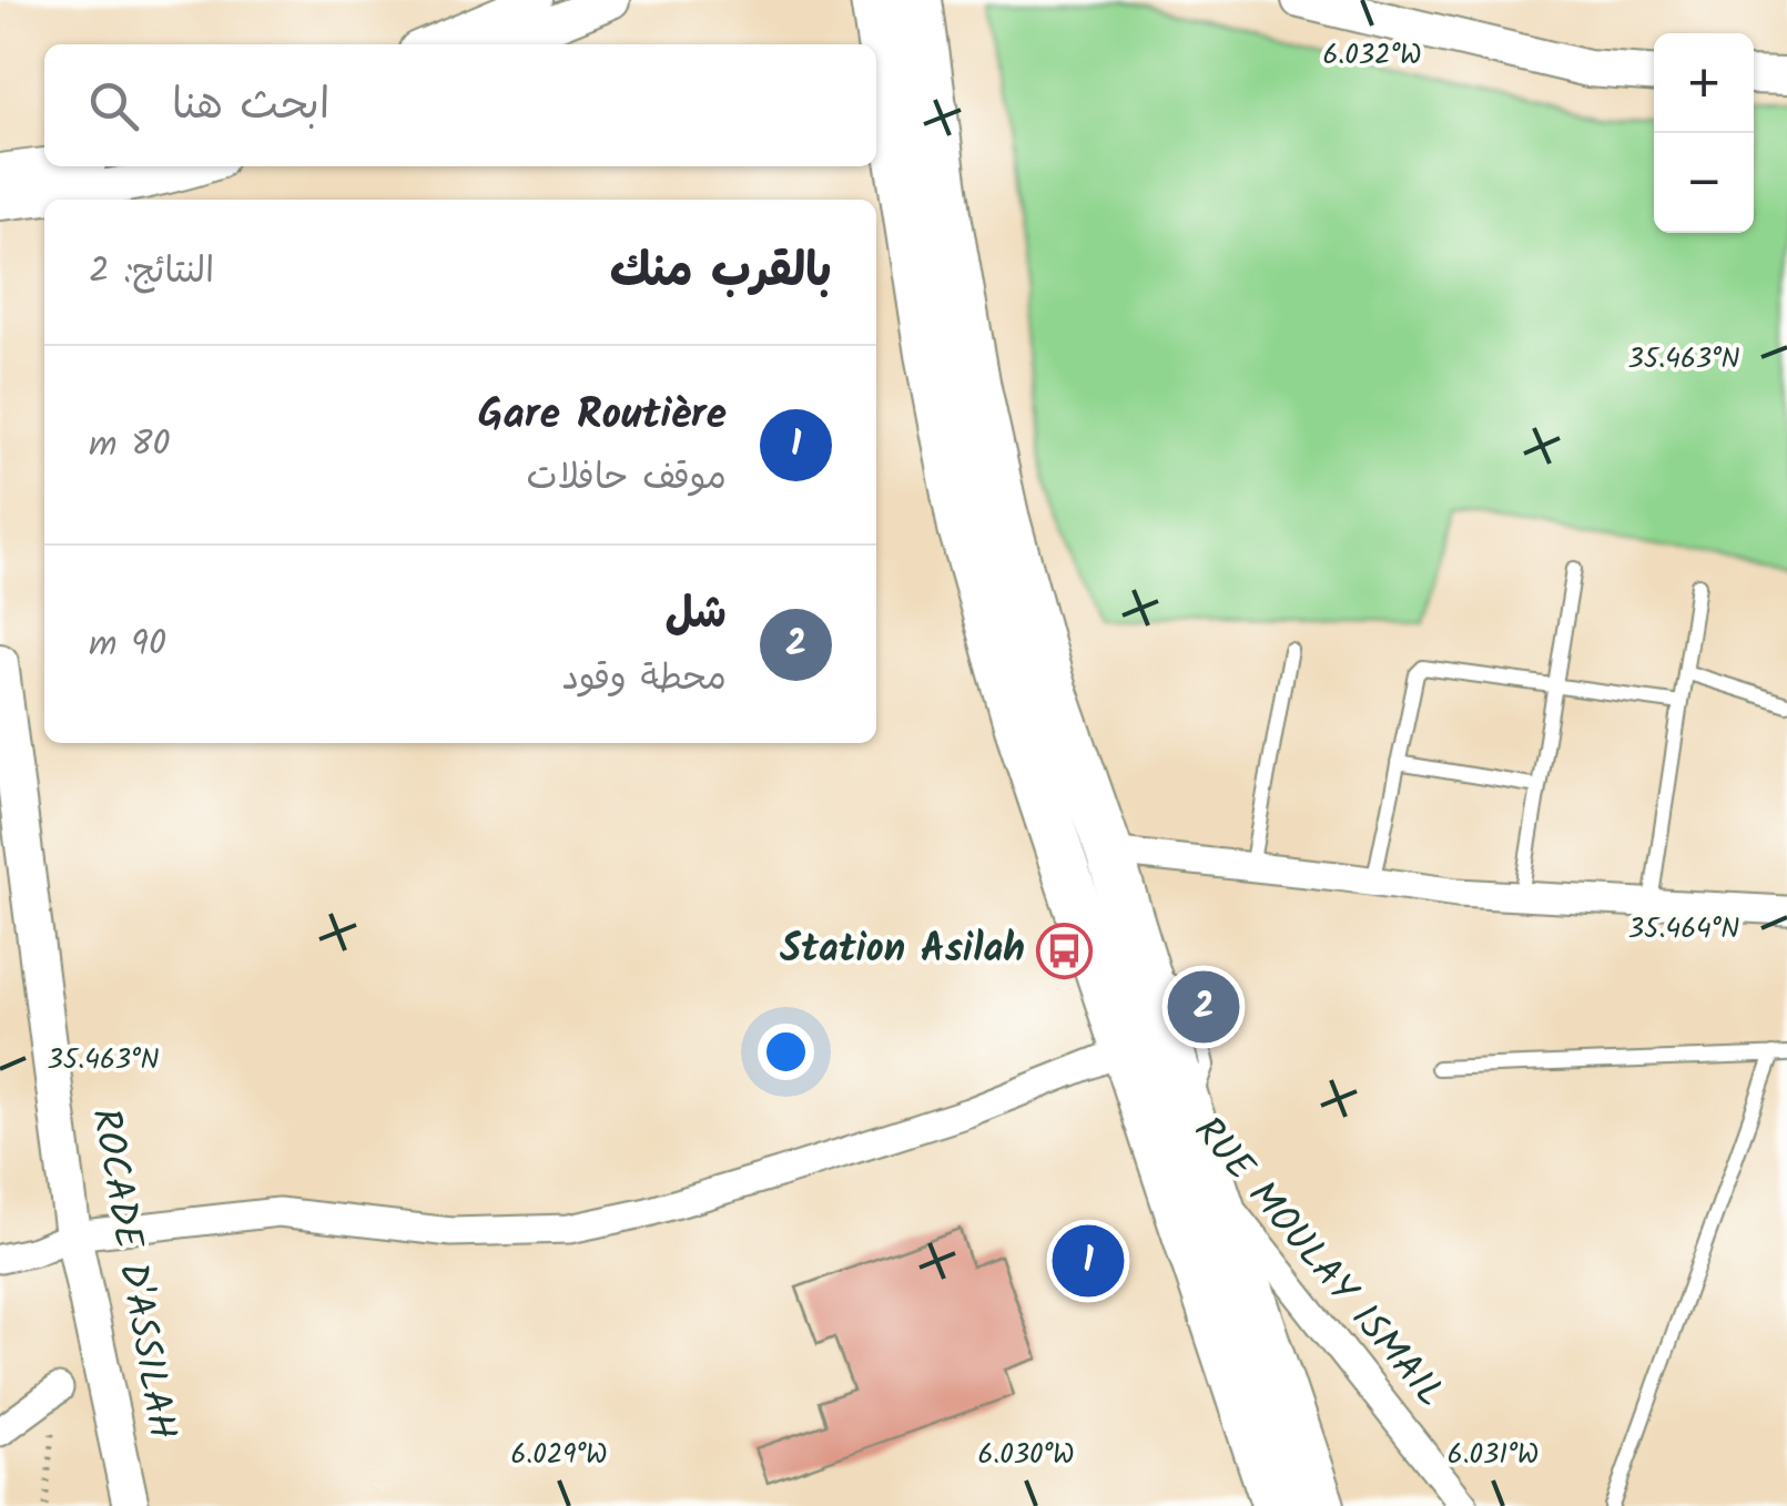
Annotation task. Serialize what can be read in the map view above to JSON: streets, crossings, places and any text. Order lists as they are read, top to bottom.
{
  "streets": {
    "street": ["RUE MOULAY ISMAIL", "ROCADE D'ASSILAH"]
  },
  "places": {
    "bus stop": ["Station Asilah"]
  },
  "page": {
    "map_buttons": ["+", "−"],
    "search": "ابحث هنا",
    "heading": ["بالقرب منك", "النتائج: 2"],
    "list": [
      {
        "mark": "1",
        "name": "Gare Routière",
        "note": "موقف حافلات",
        "value": "80 m"
      },
      {
        "mark": "2",
        "name": "شل",
        "note": "محطة وقود",
        "value": "90 m"
      }
    ],
    "pins": ["2", "1"]
  },
  "coordinates": [
    "6.032°W",
    "35.463°N",
    "35.464°N",
    "6.029°W",
    "6.030°W",
    "6.031°W"
  ]
}
